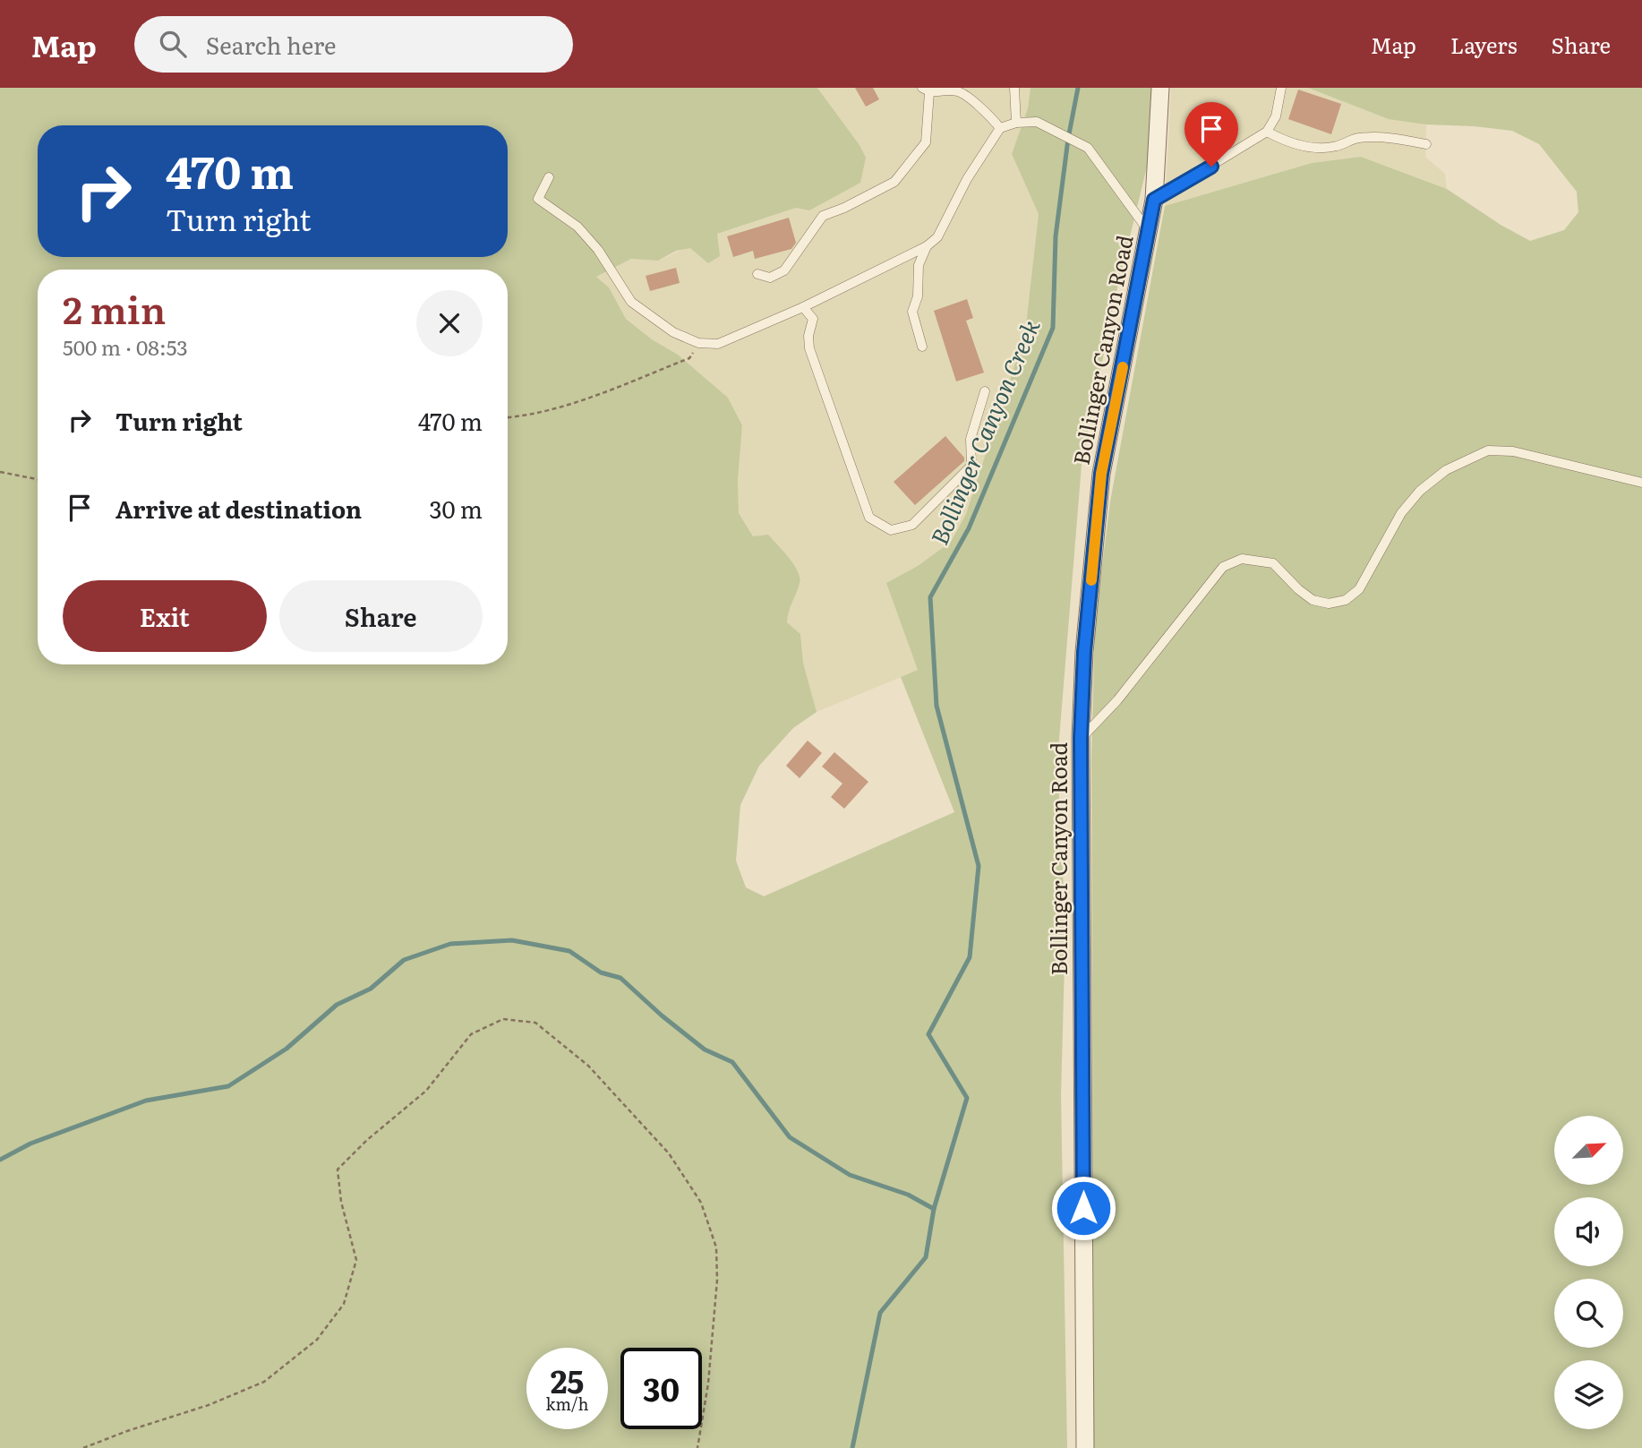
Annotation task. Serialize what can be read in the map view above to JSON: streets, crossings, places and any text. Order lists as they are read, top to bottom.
{
  "streets": {
    "street": ["Bollinger Canyon Road"]
  },
  "water": ["Bollinger Canyon Creek"],
  "north": "top right",
  "page": {
    "header": "Map",
    "search": "Search here",
    "nav": ["Map", "Layers", "Share"],
    "turn": ["470 m", "Turn right"],
    "heading": ["2 min", "500 m · 08:53"],
    "list": [
      {
        "name": "Turn right",
        "value": "470 m"
      },
      {
        "name": "Arrive at destination",
        "value": "30 m"
      }
    ],
    "buttons": ["Exit", "Share"],
    "speed": "25 km/h",
    "limit": "30"
  }
}
